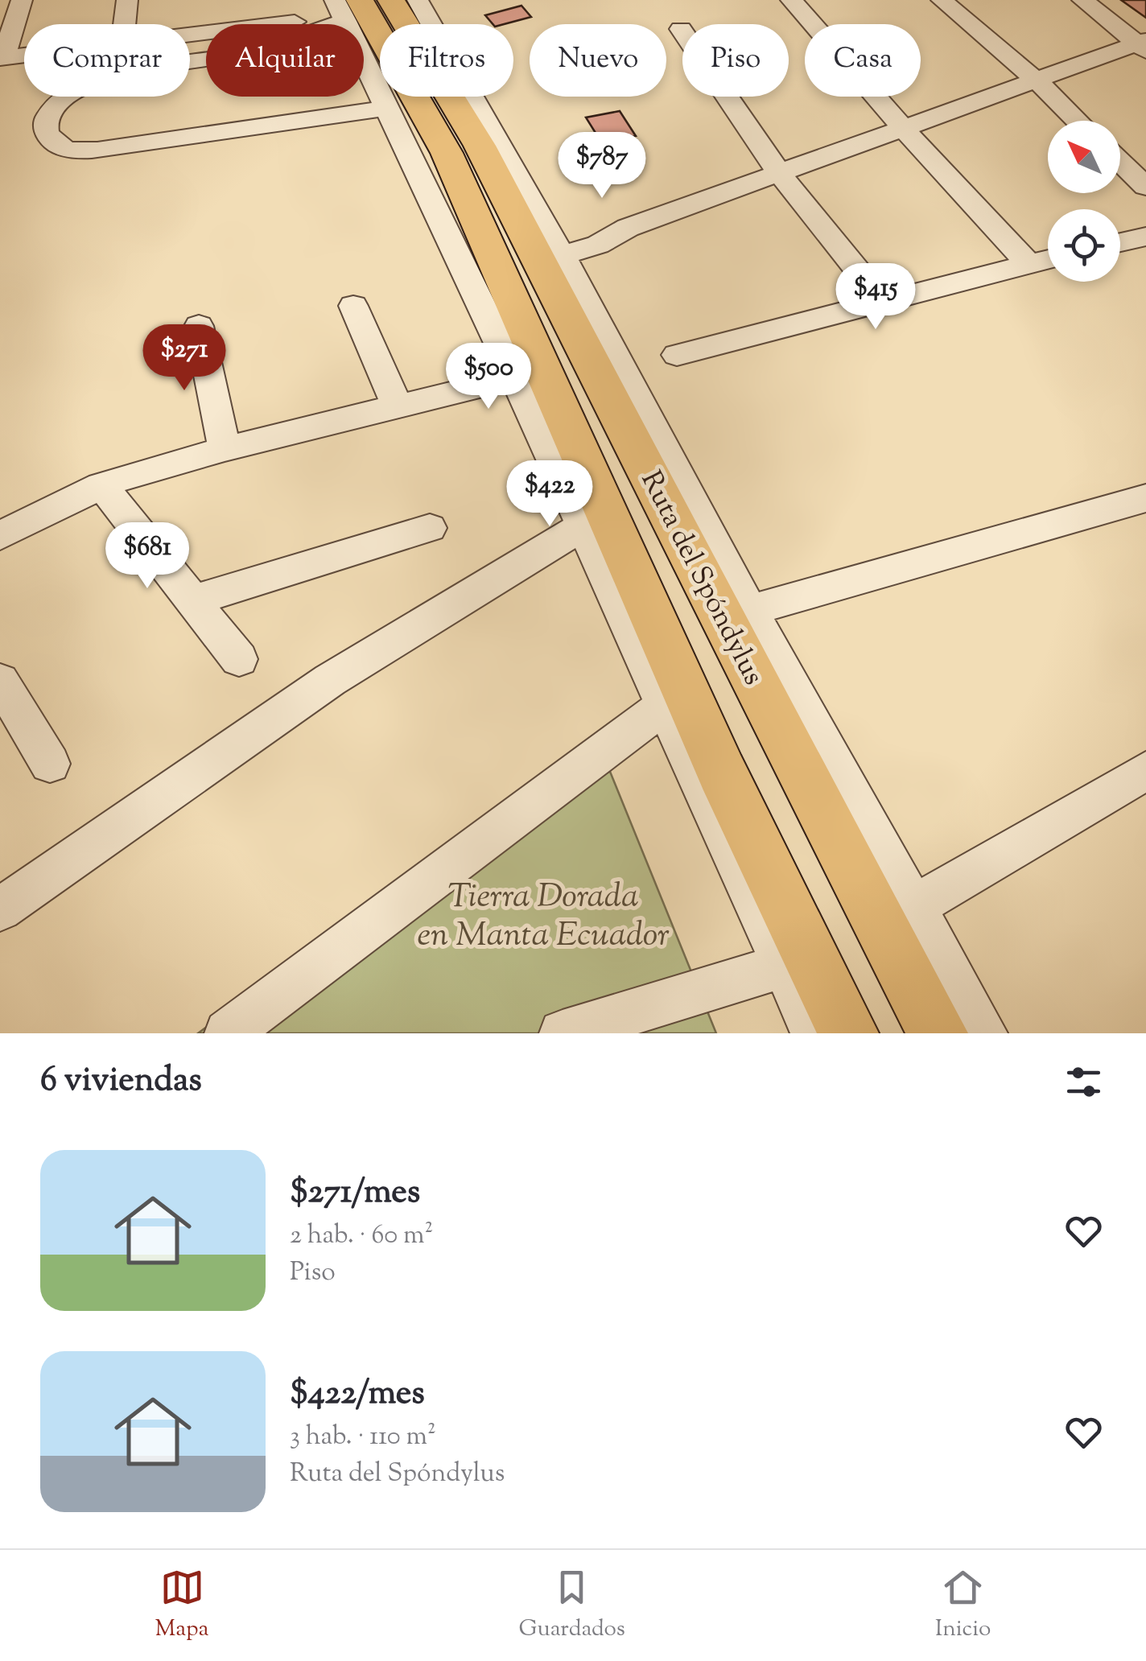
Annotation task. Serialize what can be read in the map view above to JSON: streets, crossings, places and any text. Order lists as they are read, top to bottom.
{
  "streets": {
    "highway": ["Ruta del Spóndylus"]
  },
  "parks": ["Tierra Dorada en Manta Ecuador"],
  "north": "top left",
  "page": {
    "chip": [
      "Comprar",
      "Alquilar",
      "Filtros",
      "Nuevo",
      "Piso",
      "Casa"
    ],
    "price": [
      "$787",
      "$415",
      "$271",
      "$500",
      "$422",
      "$681"
    ],
    "heading": "6 viviendas",
    "list": [
      {
        "name": "$271/mes",
        "note": "2 hab. · 60 m² · Piso"
      },
      {
        "name": "$422/mes",
        "note": "3 hab. · 110 m² · Ruta del Spóndylus"
      }
    ],
    "tabs": ["Mapa", "Guardados", "Inicio"]
  }
}
